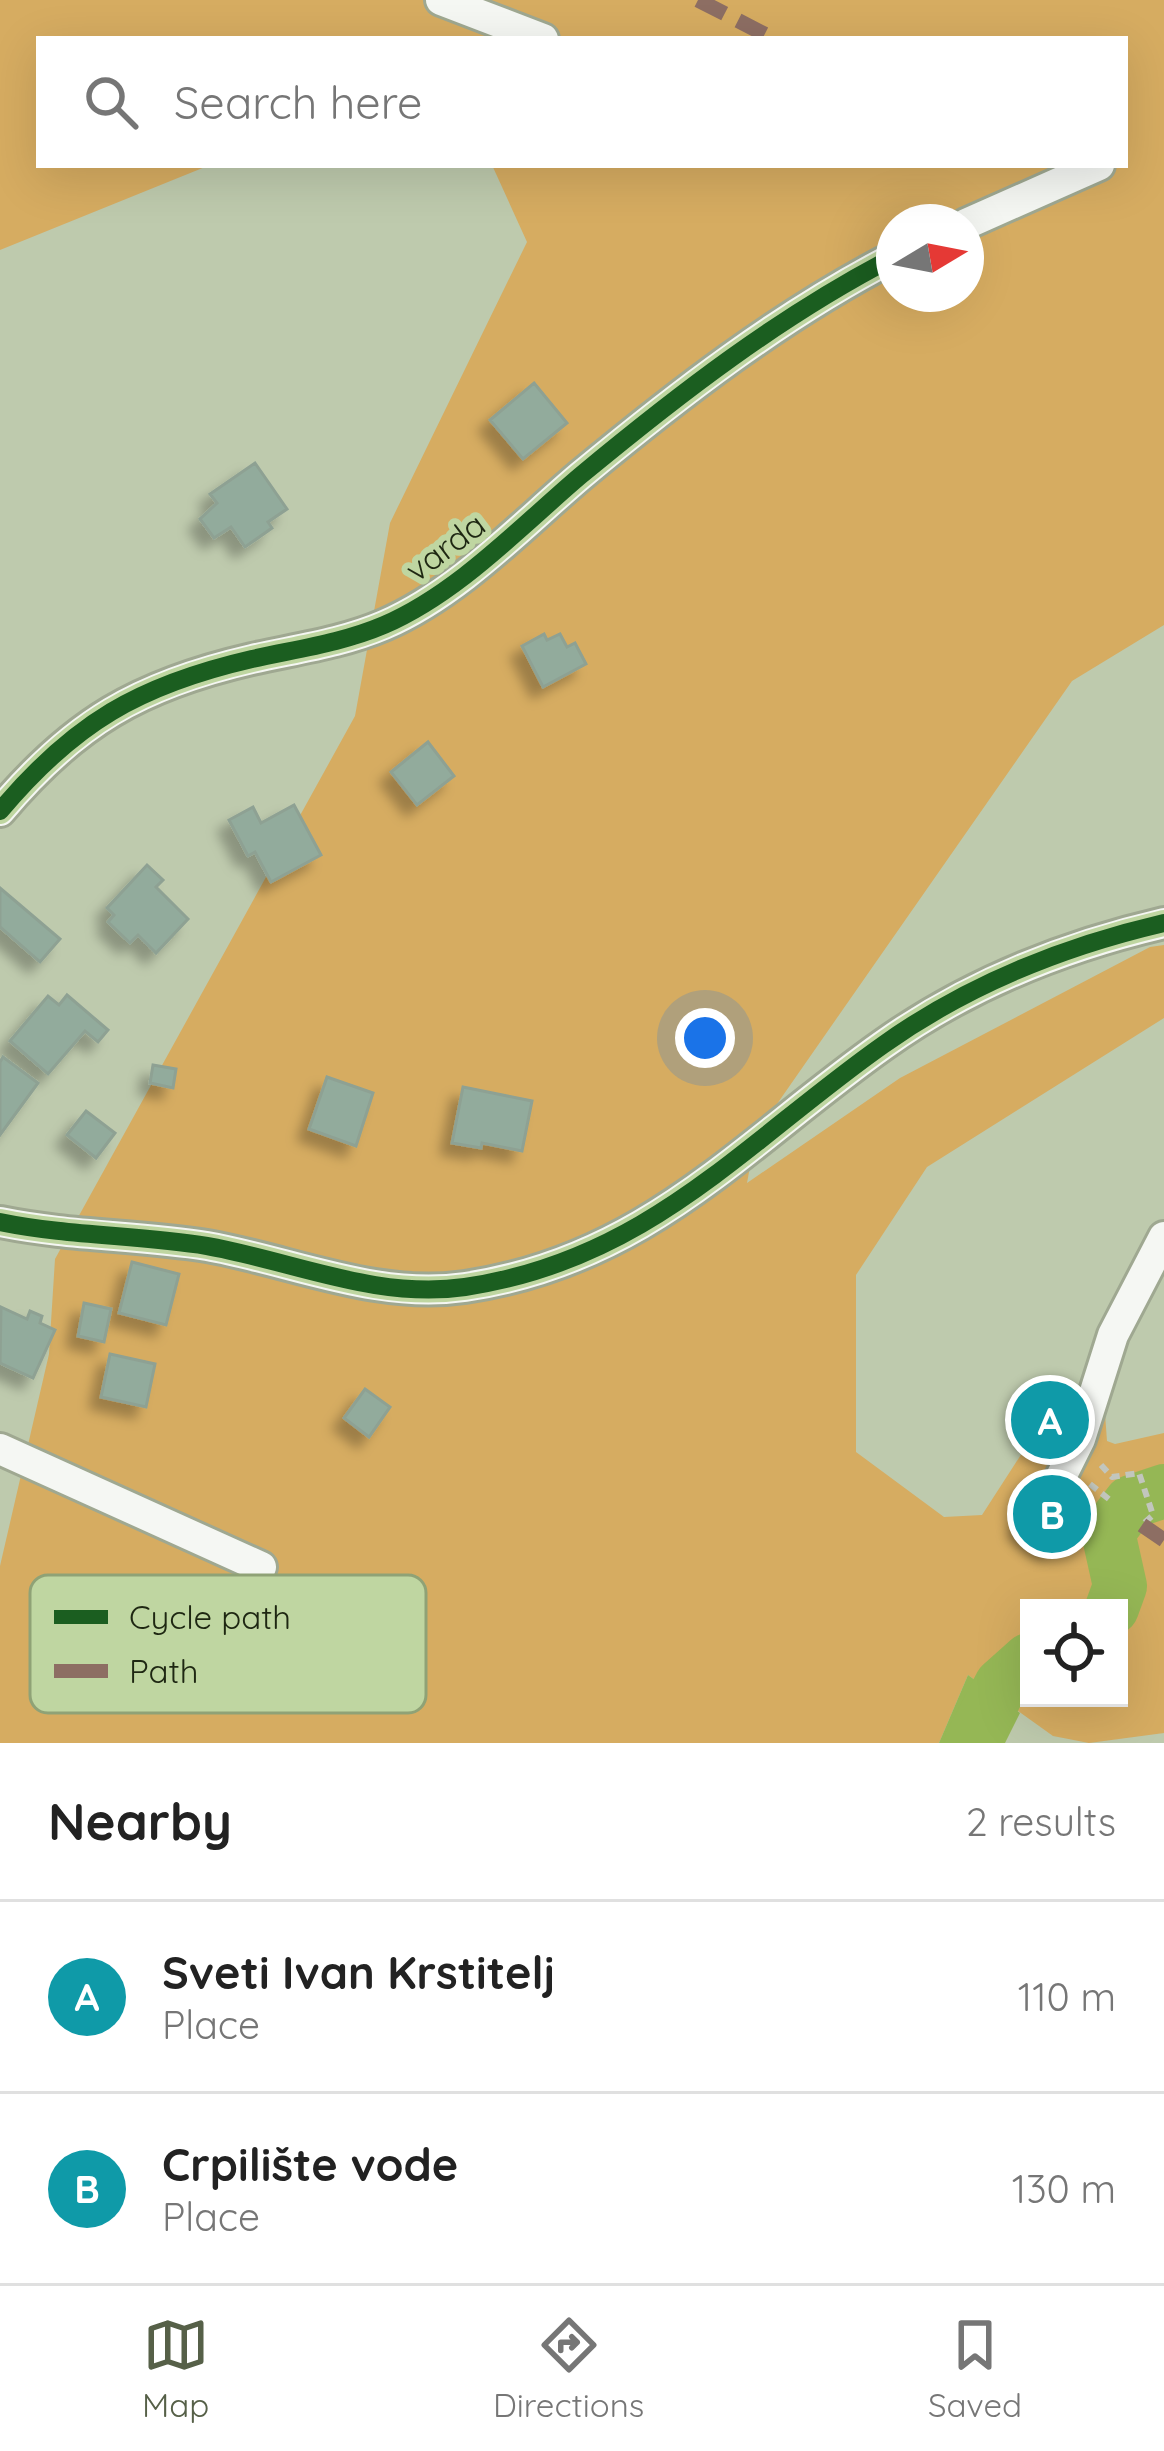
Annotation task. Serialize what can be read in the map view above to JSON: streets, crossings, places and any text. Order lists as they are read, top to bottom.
{
  "streets": {
    "street": ["varda"]
  },
  "legend": ["Cycle path", "Path"],
  "north": "right",
  "page": {
    "search": "Search here",
    "pins": ["A", "B"],
    "heading": ["Nearby", "2 results"],
    "list": [
      {
        "mark": "A",
        "name": "Sveti Ivan Krstitelj",
        "note": "Place",
        "value": "110 m"
      },
      {
        "mark": "B",
        "name": "Crpilište vode",
        "note": "Place",
        "value": "130 m"
      }
    ],
    "nav": ["Map", "Directions", "Saved"]
  }
}
